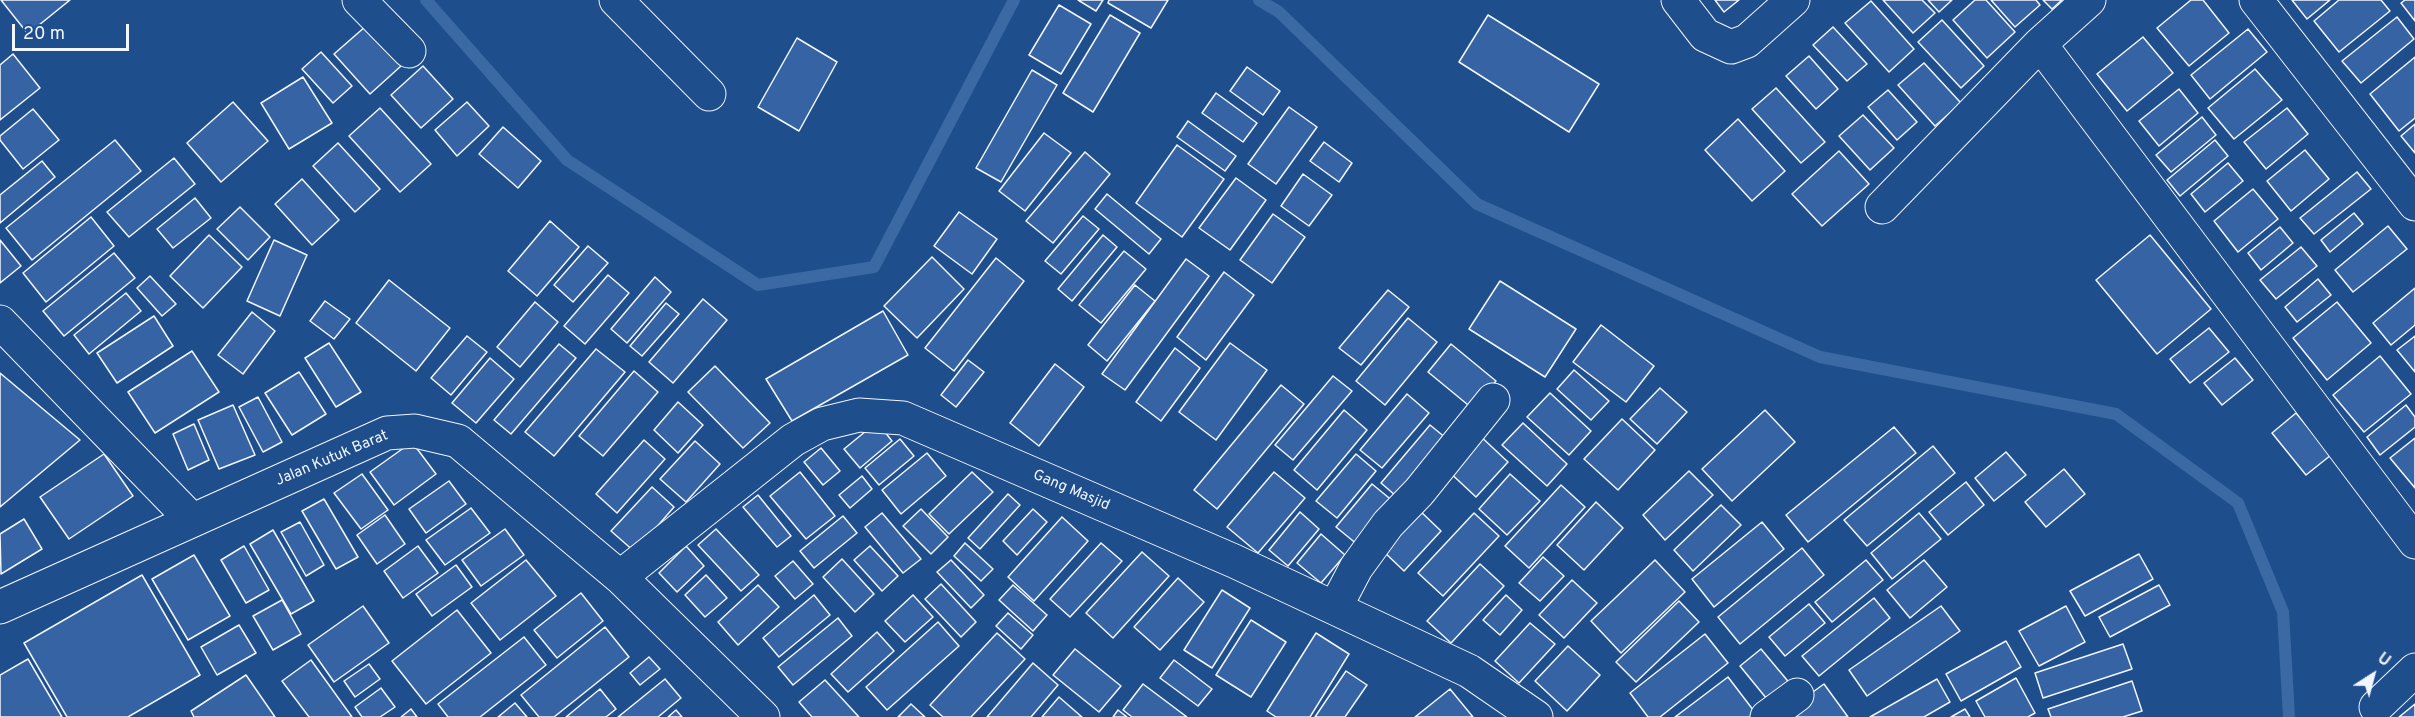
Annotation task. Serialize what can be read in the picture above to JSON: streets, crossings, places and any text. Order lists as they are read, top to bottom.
{
  "streets": {
    "street": ["Jalan Kutuk Barat", "Gang Masjid"]
  },
  "crossings": [
    ["Jalan Kutuk Barat", "Gang Masjid"]
  ],
  "scale_bar": "20 m",
  "north": "top right"
}
